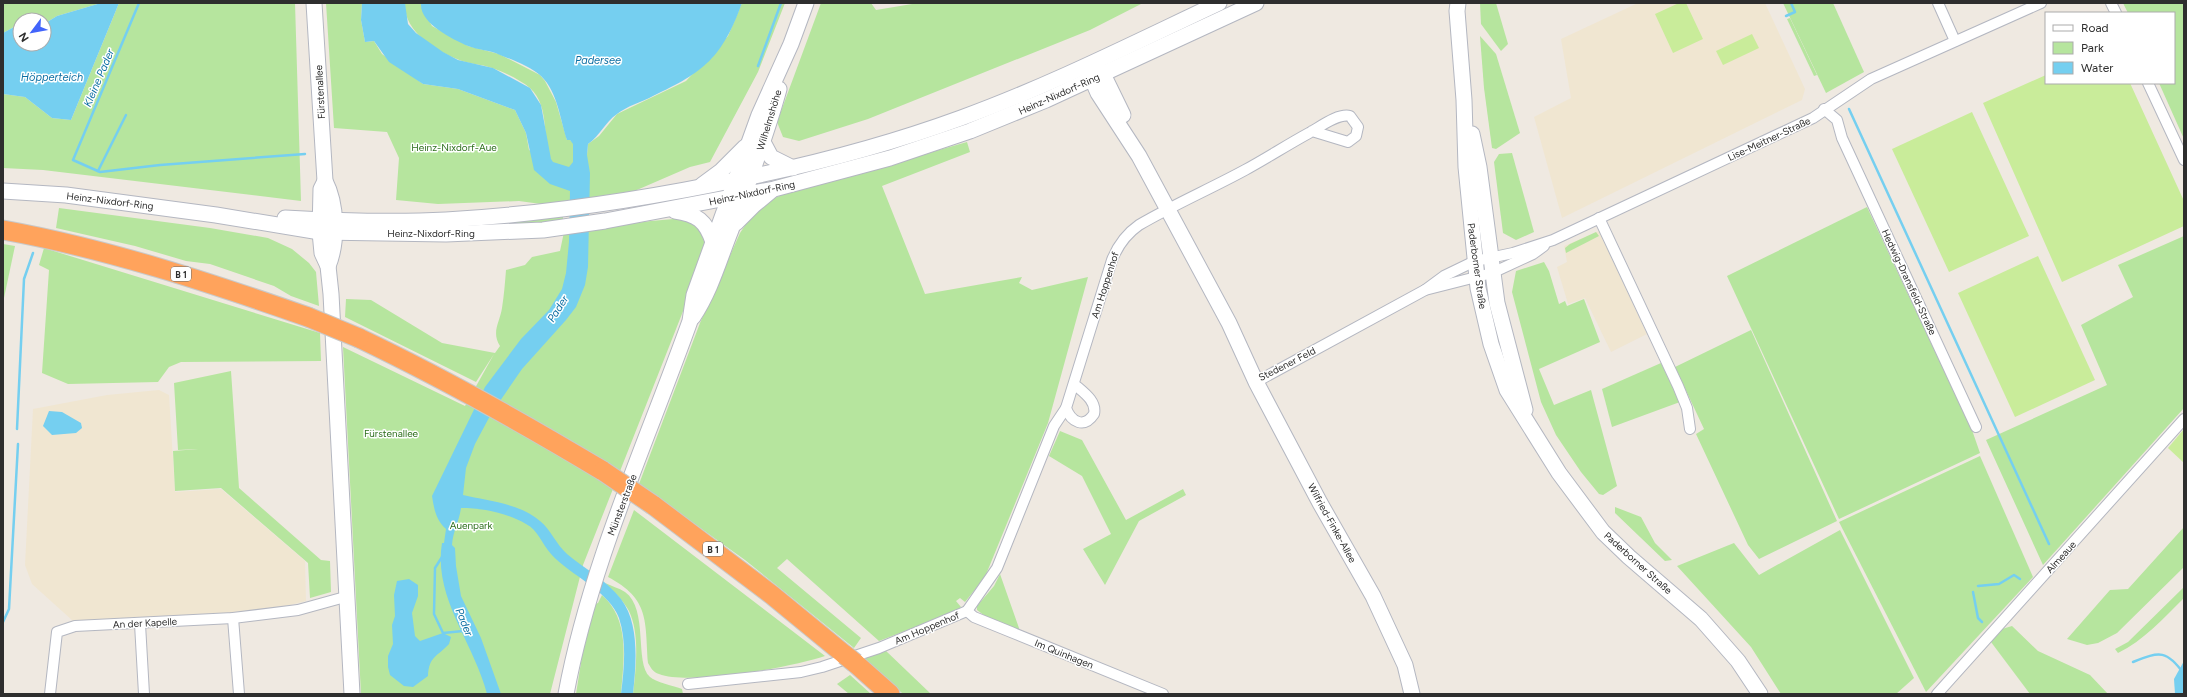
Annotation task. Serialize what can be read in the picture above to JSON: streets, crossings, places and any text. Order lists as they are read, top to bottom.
{
  "streets": {
    "highway": ["B 1"],
    "main road": [
      "Fürstenallee",
      "Heinz-Nixdorf-Ring",
      "Wilhelmshöhe",
      "Paderborner Straße",
      "Stedener Feld",
      "Münsterstraße",
      "Wilfried-Finke-Allee"
    ],
    "street": [
      "Lise-Meitner-Straße",
      "Hedwig-Dransfeld-Straße",
      "Am Hoppenhof",
      "Almeaue",
      "An der Kapelle",
      "Im Quinhagen"
    ]
  },
  "crossings": [
    ["Fürstenallee", "Heinz-Nixdorf-Ring"],
    ["Fürstenallee", "An der Kapelle"],
    ["Heinz-Nixdorf-Ring", "Wilhelmshöhe"],
    ["Heinz-Nixdorf-Ring", "Stedener Feld"],
    ["Heinz-Nixdorf-Ring", "Münsterstraße"],
    ["Wilhelmshöhe", "Münsterstraße"],
    ["Lise-Meitner-Straße", "Paderborner Straße"],
    ["Lise-Meitner-Straße", "Hedwig-Dransfeld-Straße"],
    ["Lise-Meitner-Straße", "Stedener Feld"],
    ["Paderborner Straße", "Stedener Feld"],
    ["Am Hoppenhof", "Stedener Feld"],
    ["Am Hoppenhof", "Im Quinhagen"],
    ["Stedener Feld", "Wilfried-Finke-Allee"]
  ],
  "water": [
    "Padersee",
    "Höpperteich",
    "Kleine Pader",
    "Pader"
  ],
  "parks": ["Heinz-Nixdorf-Aue", "Fürstenallee", "Auenpark"],
  "legend": ["Road", "Park", "Water"],
  "north": "bottom left"
}
